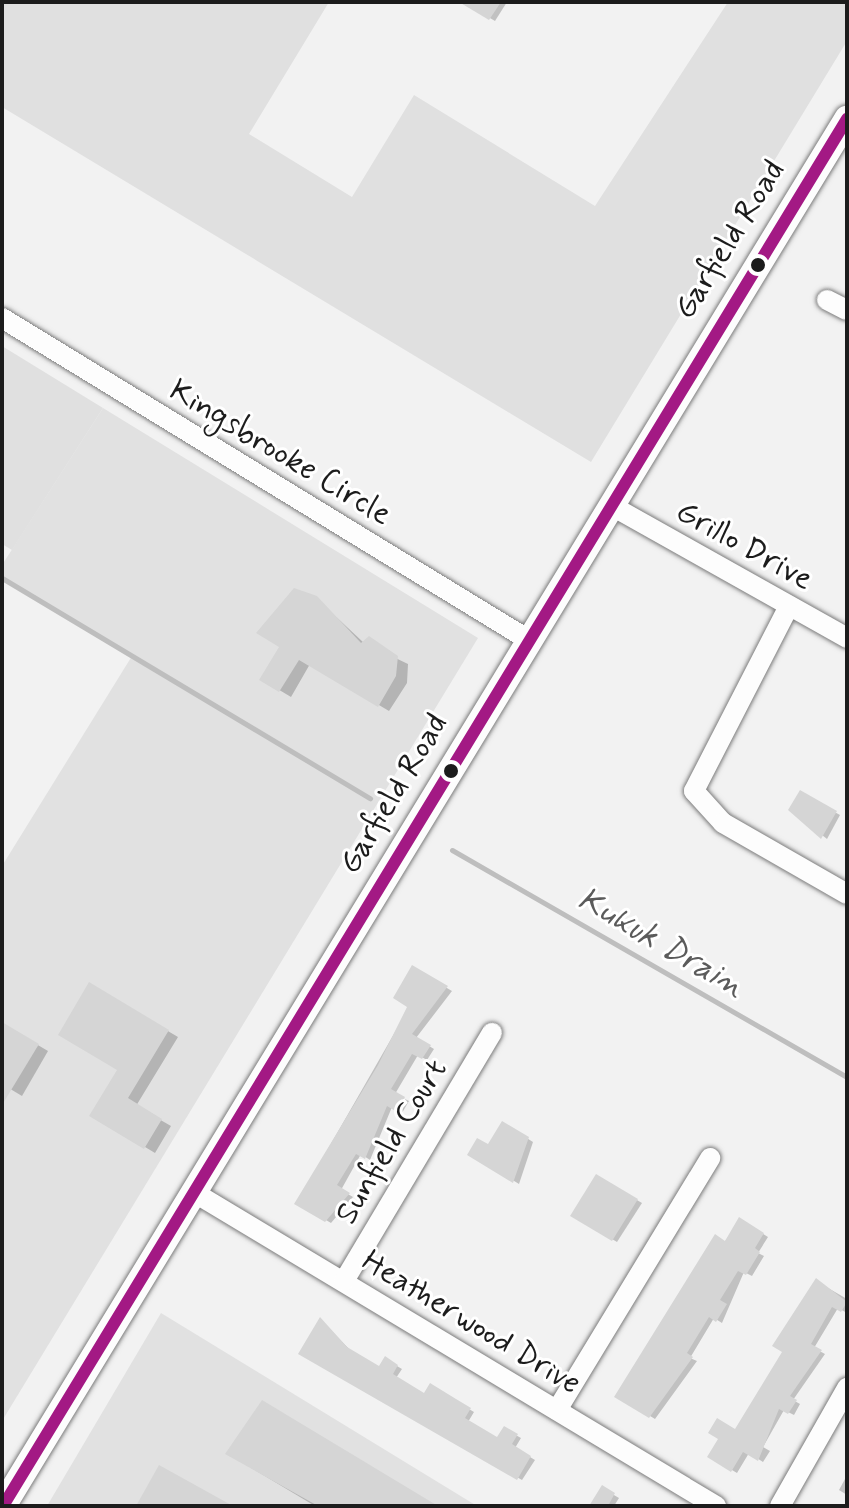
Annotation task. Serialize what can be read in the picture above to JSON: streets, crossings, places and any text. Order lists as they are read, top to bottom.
{
  "streets": {
    "main road": ["Garfield Road"],
    "street": [
      "Kingsbrooke Circle",
      "Grillo Drive",
      "Sunfield Court",
      "Heatherwood Drive"
    ]
  },
  "crossings": [
    ["Garfield Road", "Kingsbrooke Circle"],
    ["Garfield Road", "Grillo Drive"],
    ["Garfield Road", "Heatherwood Drive"],
    ["Sunfield Court", "Heatherwood Drive"]
  ],
  "water": ["Kukuk Drain"]
}
